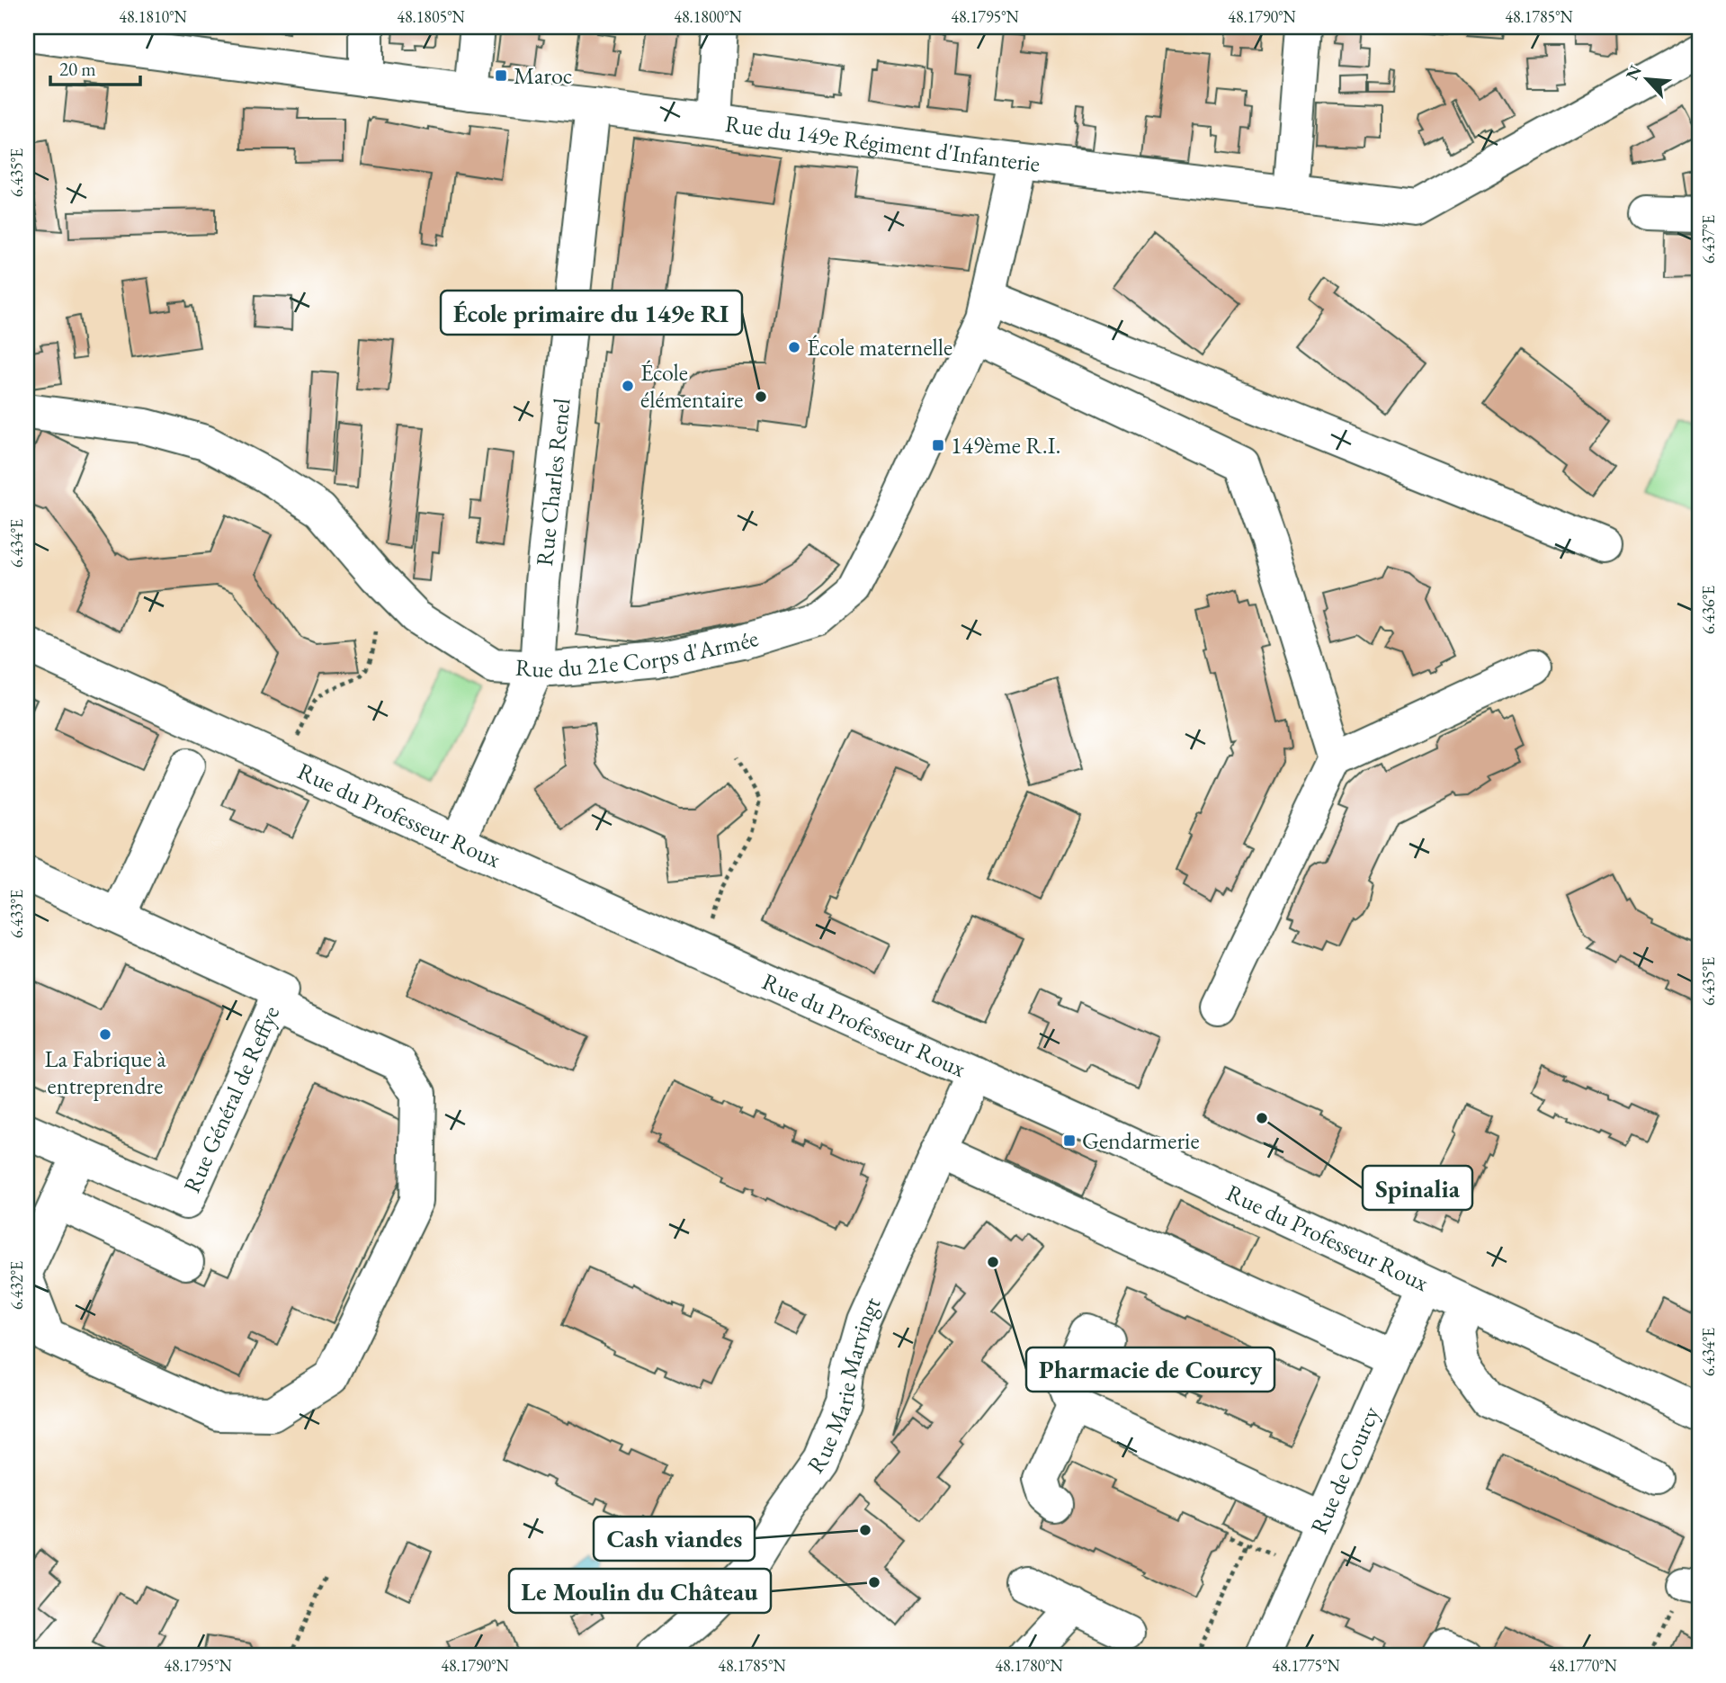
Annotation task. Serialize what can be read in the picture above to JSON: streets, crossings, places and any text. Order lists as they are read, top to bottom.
{
  "streets": {
    "street": [
      "Rue du 149e Régiment d'Infanterie",
      "Rue Charles Renel",
      "Rue du 21e Corps d'Armée",
      "Rue du Professeur Roux",
      "Rue Général de Reffye",
      "Rue Marie Marvingt",
      "Rue de Courcy"
    ]
  },
  "crossings": [
    ["Rue du 149e Régiment d'Infanterie", "Rue Charles Renel"],
    ["Rue du 149e Régiment d'Infanterie", "Rue du 21e Corps d'Armée"],
    ["Rue Charles Renel", "Rue du 21e Corps d'Armée"],
    ["Rue Charles Renel", "Rue du Professeur Roux"],
    ["Rue du Professeur Roux", "Rue Marie Marvingt"],
    ["Rue du Professeur Roux", "Rue de Courcy"]
  ],
  "places": {
    "transit": ["Maroc", "149ème R.I.", "Gendarmerie"],
    "other": [
      "École maternelle",
      "École élémentaire",
      "École primaire du 149e RI",
      "La Fabrique à entreprendre",
      "Spinalia",
      "Pharmacie de Courcy",
      "Cash viandes",
      "Le Moulin du Château"
    ]
  },
  "scale_bar": "20 m",
  "north": "top left",
  "coordinates": [
    "48.1810°N",
    "48.1805°N",
    "48.1800°N",
    "48.1795°N",
    "48.1790°N",
    "48.1785°N",
    "6.435°E",
    "6.437°E",
    "6.434°E",
    "6.436°E",
    "6.433°E",
    "6.432°E",
    "48.1780°N",
    "48.1775°N",
    "48.1770°N"
  ]
}
